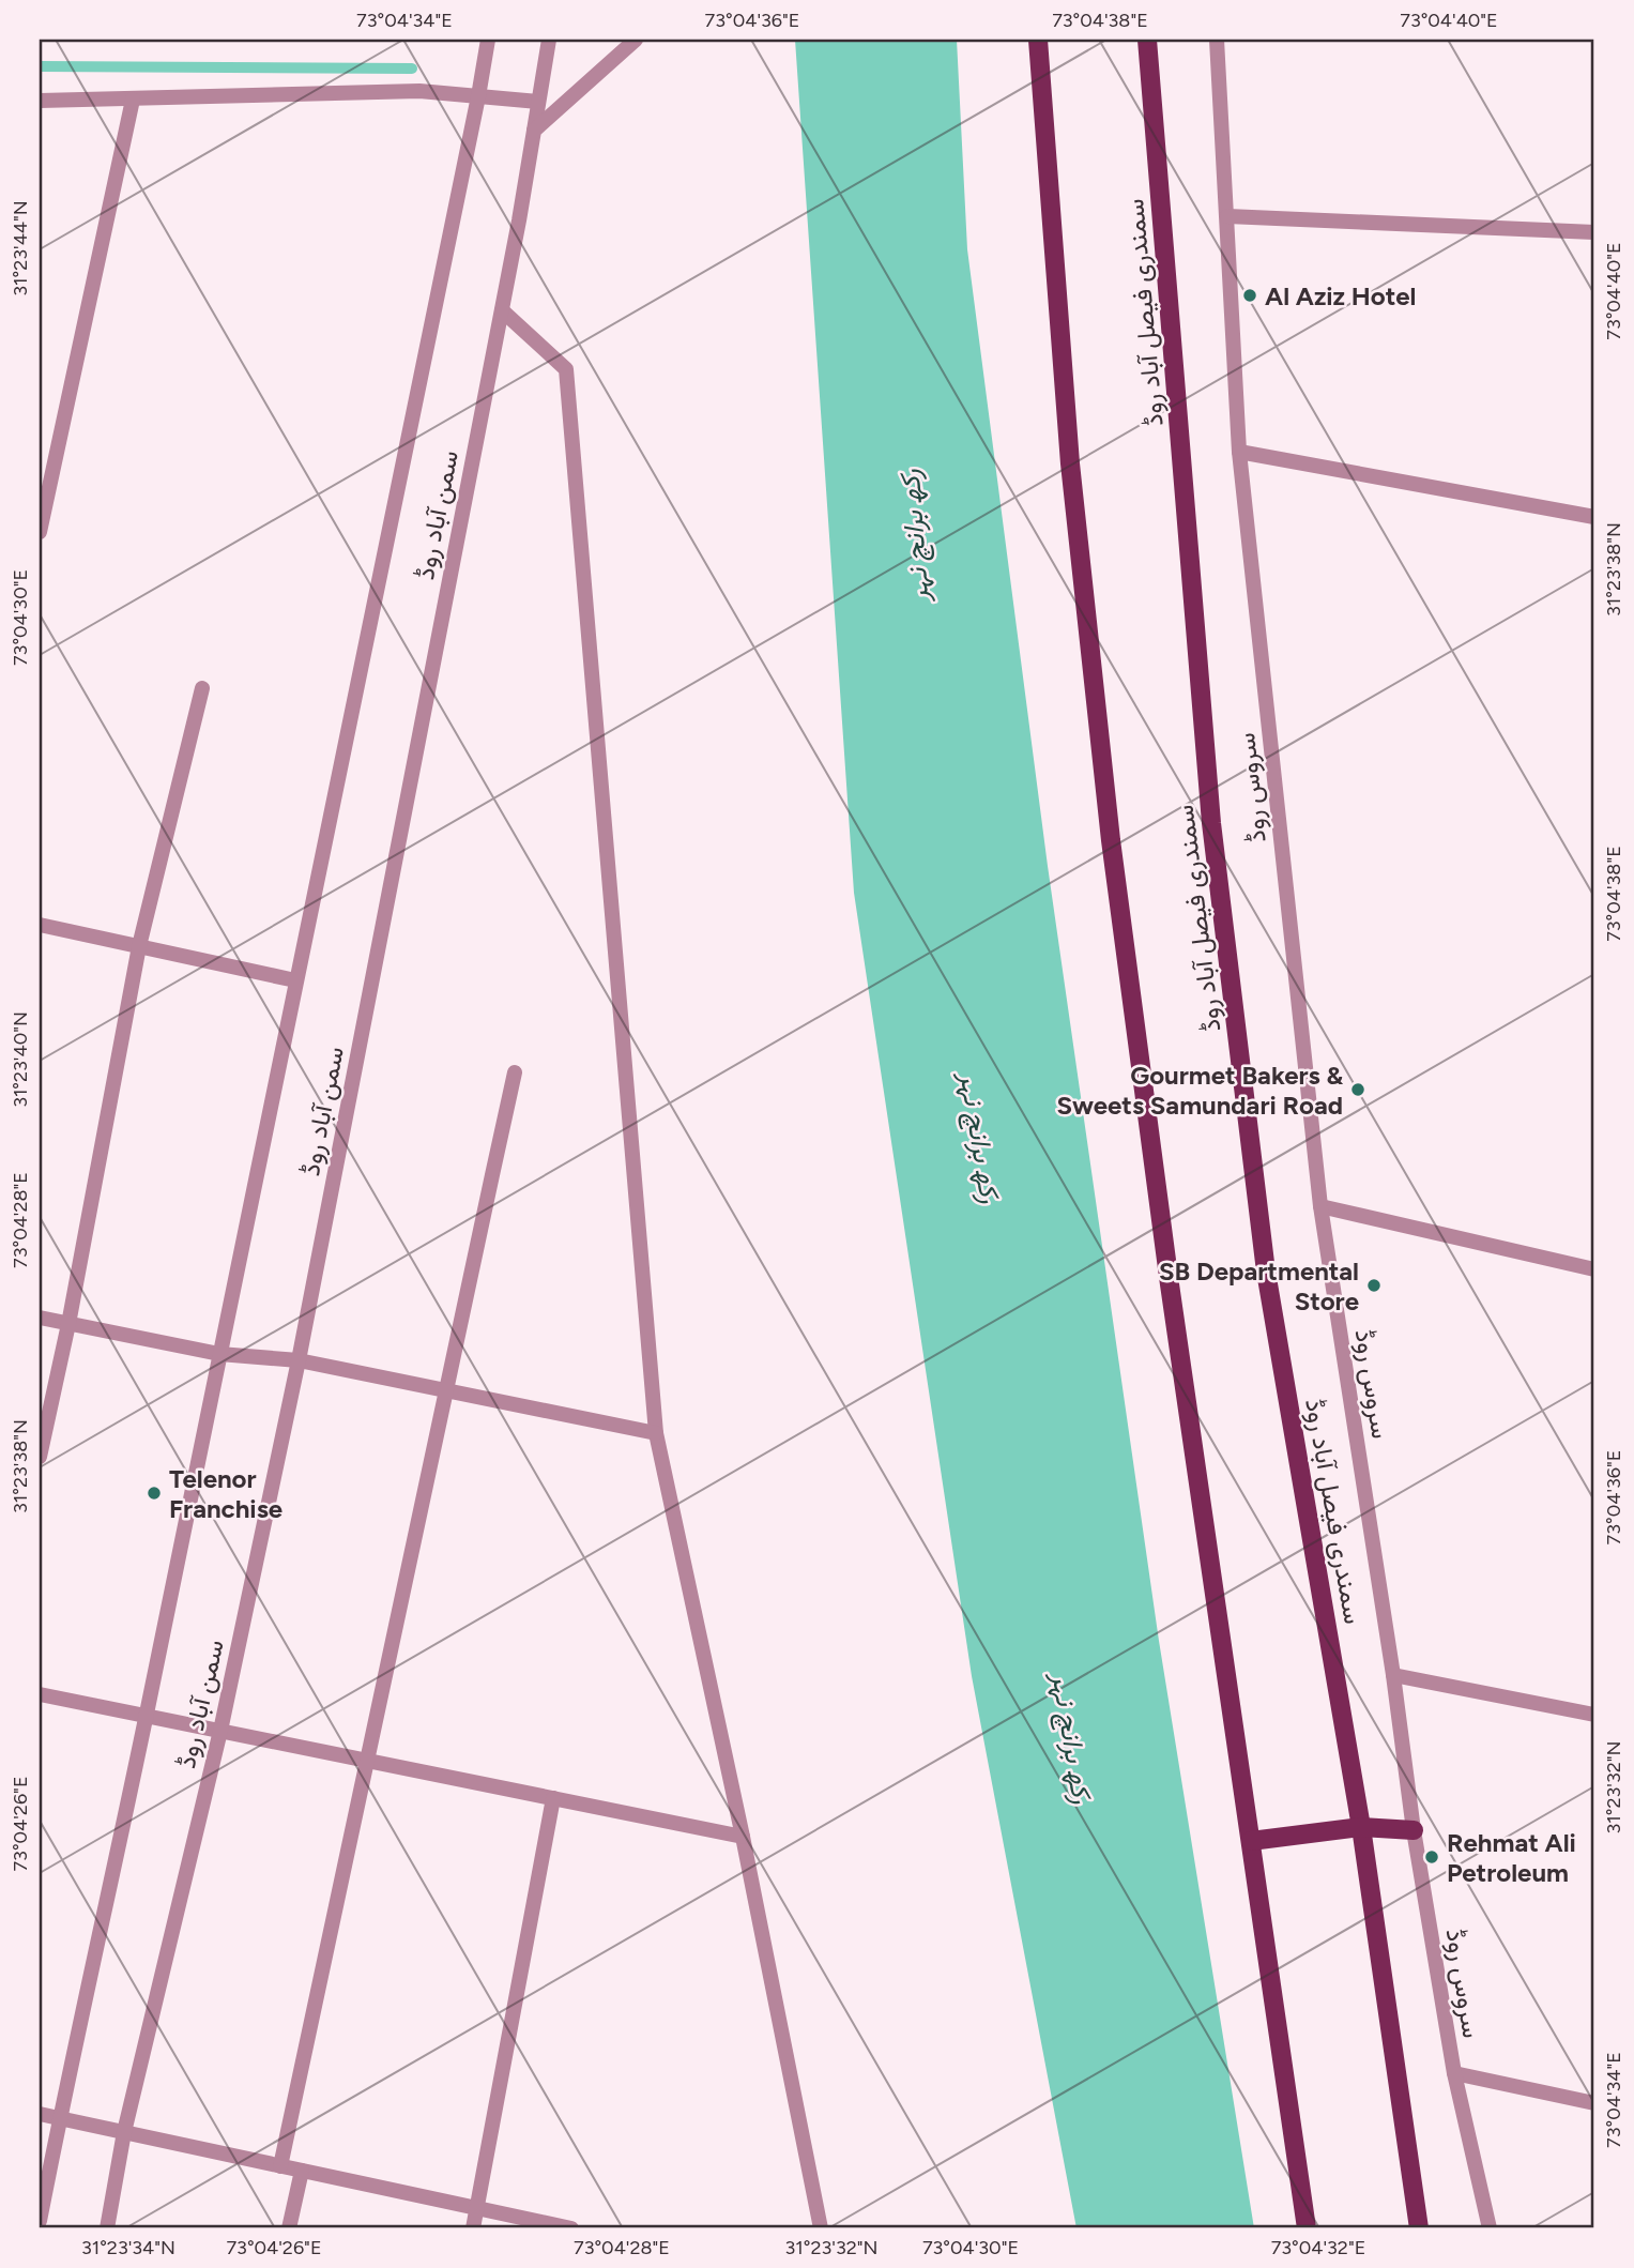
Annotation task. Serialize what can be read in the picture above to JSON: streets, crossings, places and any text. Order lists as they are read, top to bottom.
{
  "streets": {
    "main road": ["سمندری فیصل آباد روڈ"],
    "street": ["سمن آباد روڈ", "سروس روڈ"]
  },
  "water": ["رکھ برانچ نہر"],
  "places": [
    "Al Aziz Hotel",
    "Gourmet Bakers & Sweets Samundari Road",
    "SB Departmental Store",
    "Telenor Franchise",
    "Rehmat Ali Petroleum"
  ],
  "coordinates": [
    "73°04'34\"E",
    "73°04'36\"E",
    "73°04'38\"E",
    "73°04'40\"E",
    "31°23'44\"N",
    "31°23'38\"N",
    "73°04'30\"E",
    "31°23'40\"N",
    "73°04'28\"E",
    "31°23'32\"N",
    "73°04'26\"E",
    "31°23'34\"N",
    "73°04'32\"E"
  ]
}
